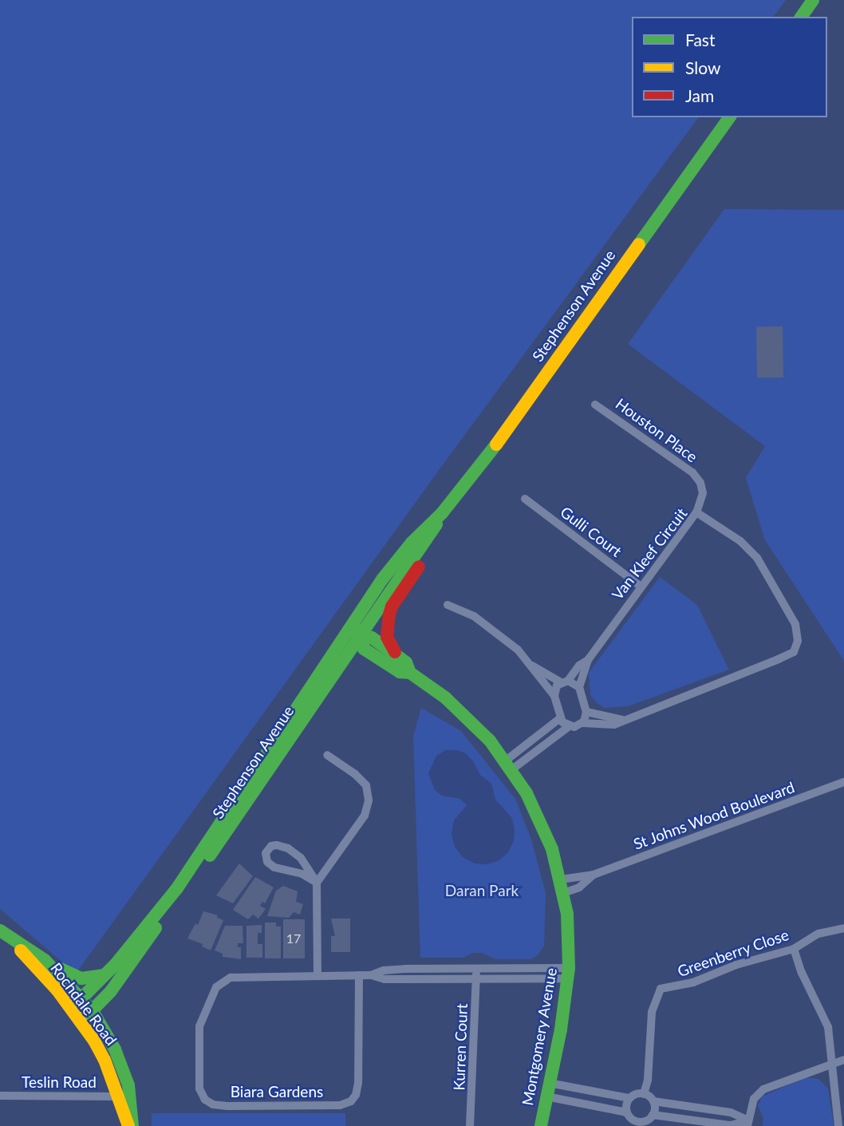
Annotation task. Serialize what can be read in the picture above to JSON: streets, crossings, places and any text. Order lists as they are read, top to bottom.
{
  "streets": {
    "main road": ["Stephenson Avenue", "Rochdale Road", "Montgomery Avenue"],
    "street": [
      "Houston Place",
      "Gulli Court",
      "Van Kleef Circuit",
      "St Johns Wood Boulevard",
      "Greenberry Close",
      "Kurren Court",
      "Teslin Road",
      "Biara Gardens"
    ]
  },
  "crossings": [
    ["Stephenson Avenue", "Rochdale Road"],
    ["Stephenson Avenue", "Montgomery Avenue"],
    ["Houston Place", "Van Kleef Circuit"],
    ["Gulli Court", "Van Kleef Circuit"],
    ["St Johns Wood Boulevard", "Montgomery Avenue"],
    ["Rochdale Road", "Teslin Road"],
    ["Montgomery Avenue", "Biara Gardens"],
    ["Kurren Court", "Biara Gardens"]
  ],
  "parks": ["Daran Park"],
  "house_numbers": ["17"],
  "legend": ["Fast", "Slow", "Jam"]
}
